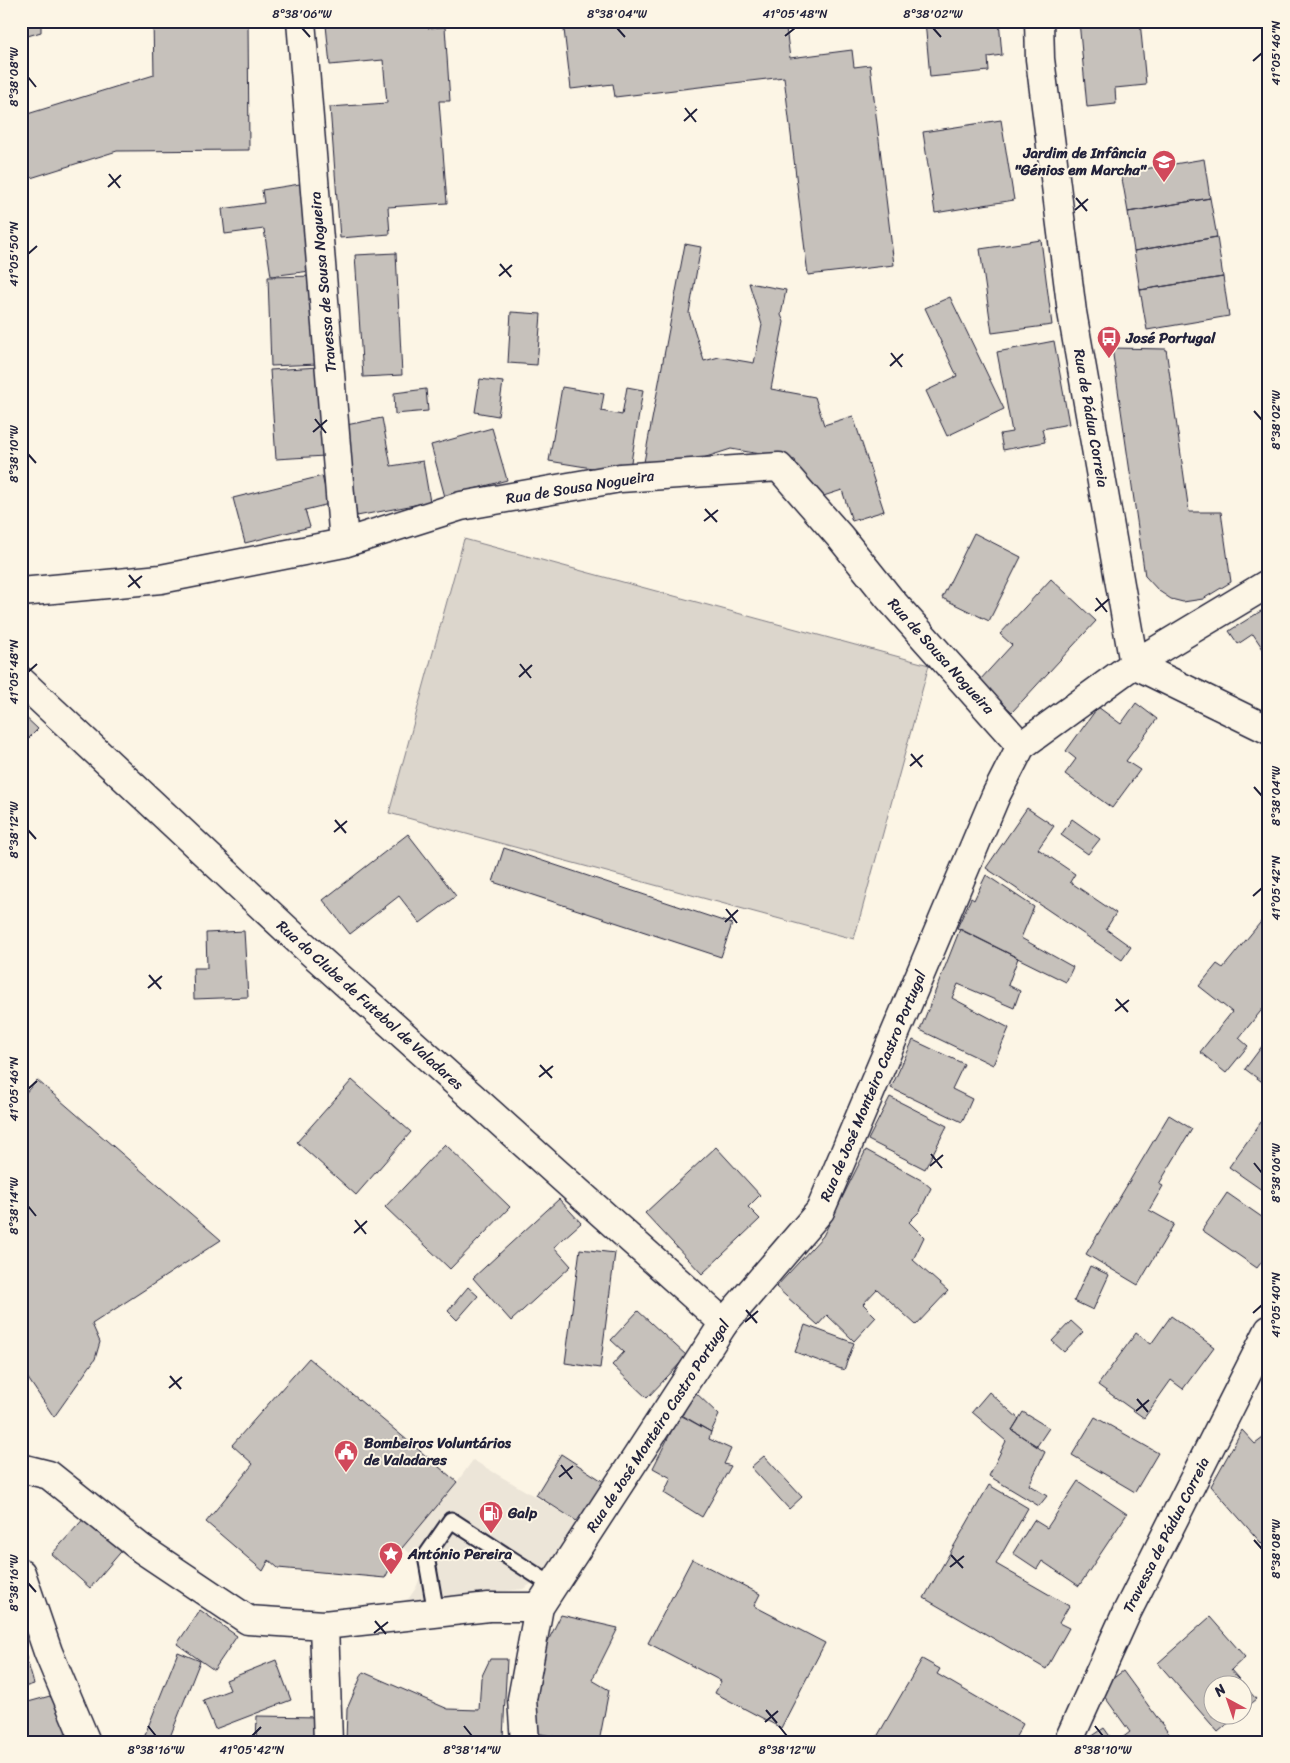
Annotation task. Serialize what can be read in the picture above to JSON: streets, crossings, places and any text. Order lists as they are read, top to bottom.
{
  "streets": {
    "street": [
      "Travessa de Sousa Nogueira",
      "Rua de Pádua Correia",
      "Rua de Sousa Nogueira",
      "Rua do Clube de Futebol de Valadares",
      "Rua de José Monteiro Castro Portugal",
      "Travessa de Pádua Correia"
    ]
  },
  "crossings": [
    ["Travessa de Sousa Nogueira", "Rua de Sousa Nogueira"],
    ["Rua de Pádua Correia", "Rua de José Monteiro Castro Portugal"],
    ["Rua de Sousa Nogueira", "Rua de José Monteiro Castro Portugal"],
    ["Rua do Clube de Futebol de Valadares", "Rua de José Monteiro Castro Portugal"]
  ],
  "places": {
    "school or university": ["Jardim de Infância \"Génios em Marcha\""],
    "bus stop": ["José Portugal"],
    "public building": ["Bombeiros Voluntários de Valadares"],
    "fuel station": ["Galp"],
    "place": ["António Pereira"]
  },
  "north": "top left",
  "coordinates": [
    "8°38'06\"W",
    "8°38'04\"W",
    "41°05'48\"N",
    "8°38'02\"W",
    "41°05'46\"N",
    "8°38'08\"W",
    "41°05'50\"N",
    "8°38'10\"W",
    "8°38'12\"W",
    "41°05'42\"N",
    "8°38'14\"W",
    "41°05'40\"N",
    "8°38'16\"W"
  ]
}
